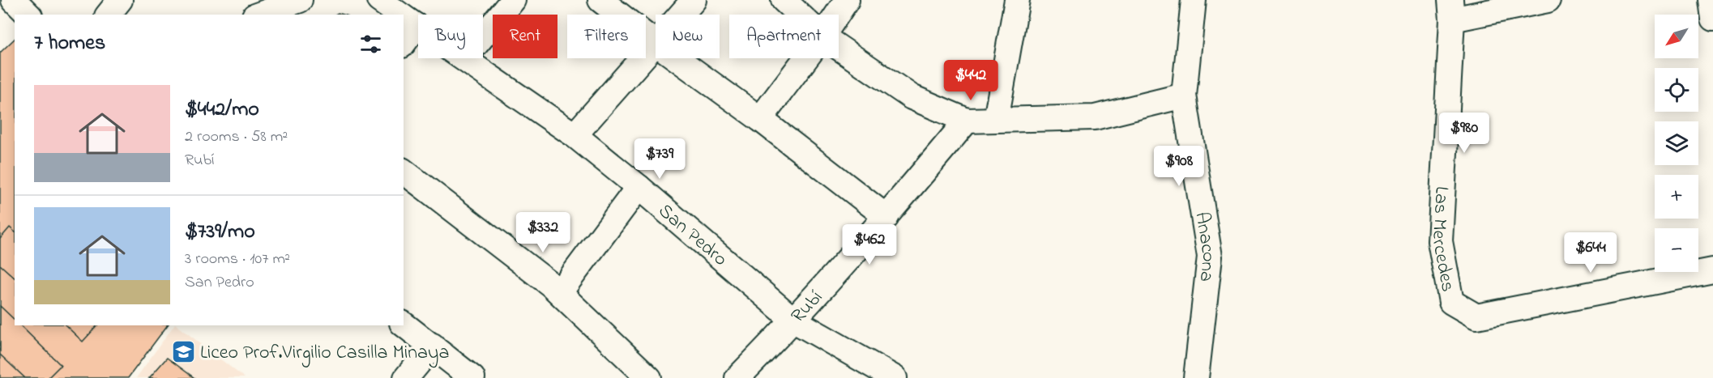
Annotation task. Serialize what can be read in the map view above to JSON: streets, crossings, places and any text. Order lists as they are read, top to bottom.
{
  "streets": {
    "street": [
      "San Pedro",
      "Las Mercedes",
      "Anacona",
      "Rubí"
    ]
  },
  "crossings": [
    ["San Pedro", "Rubí"]
  ],
  "places": {
    "school or university": ["Liceo Prof.Virgilio Casilla Minaya"]
  },
  "north": "bottom left",
  "page": {
    "map_buttons": ["+", "−"],
    "chip": [
      "Buy",
      "Rent",
      "Filters",
      "New",
      "Apartment"
    ],
    "heading": "7 homes",
    "price": [
      "$442",
      "$980",
      "$739",
      "$908",
      "$332",
      "$462",
      "$644"
    ],
    "list": [
      {
        "name": "$442/mo",
        "note": "2 rooms · 58 m² · Rubí"
      },
      {
        "name": "$739/mo",
        "note": "3 rooms · 107 m² · San Pedro"
      }
    ]
  }
}
